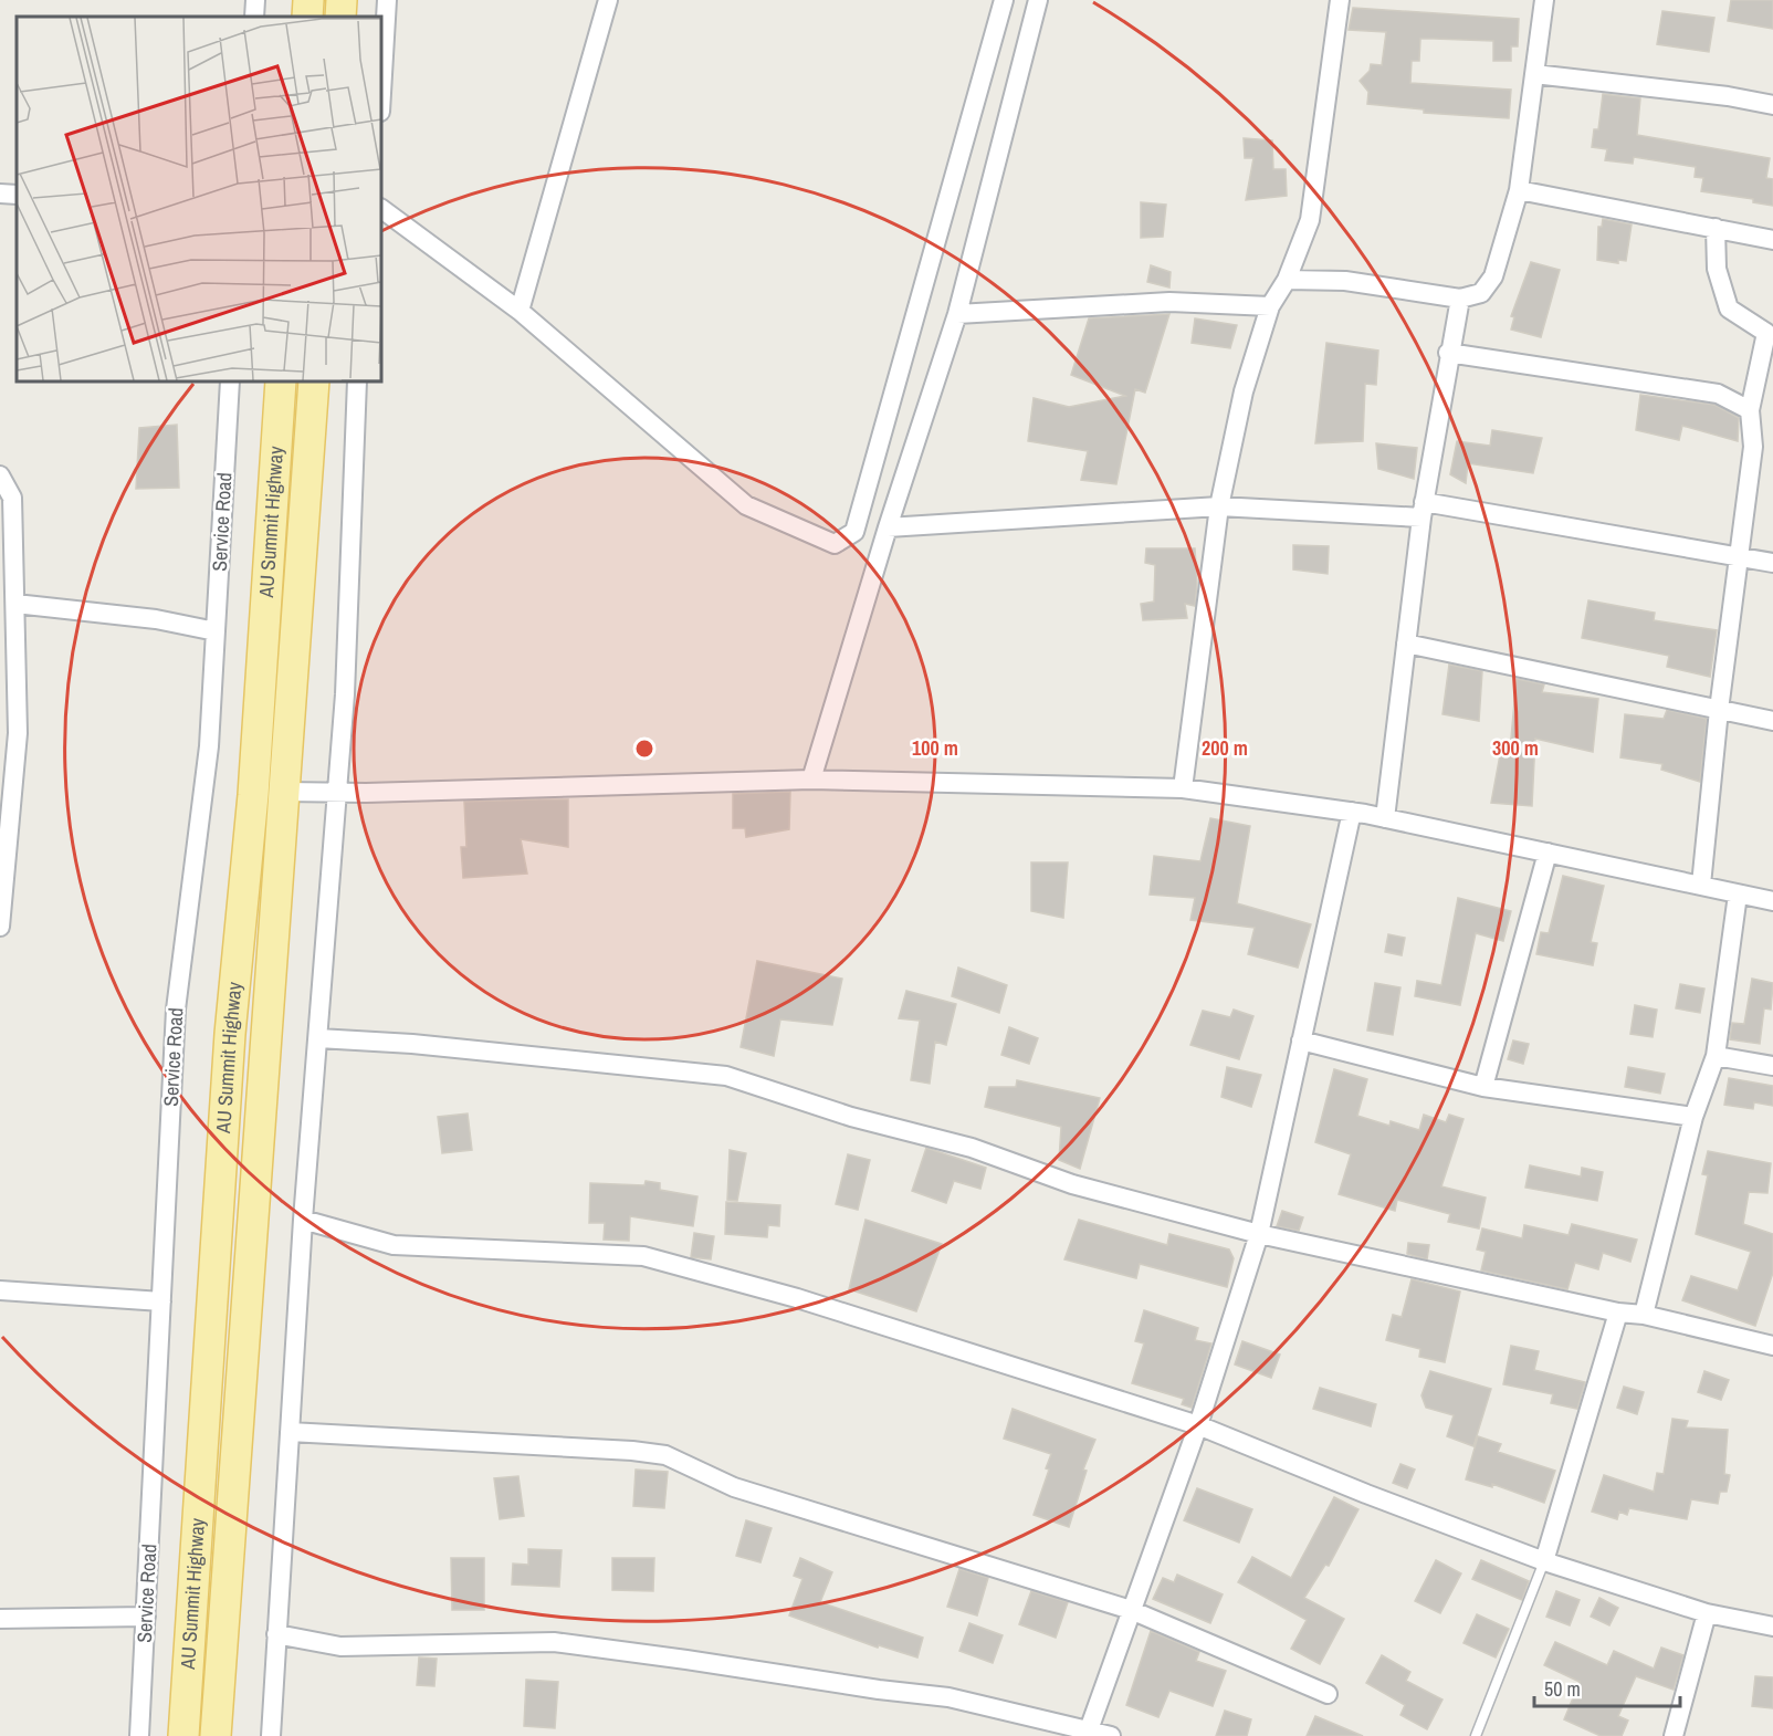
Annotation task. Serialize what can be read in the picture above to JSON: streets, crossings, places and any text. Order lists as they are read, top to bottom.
{
  "streets": {
    "main road": ["AU Summit Highway"],
    "street": ["Service Road"]
  },
  "scale_bar": "50 m",
  "rings": ["100 m", "200 m", "300 m"]
}
